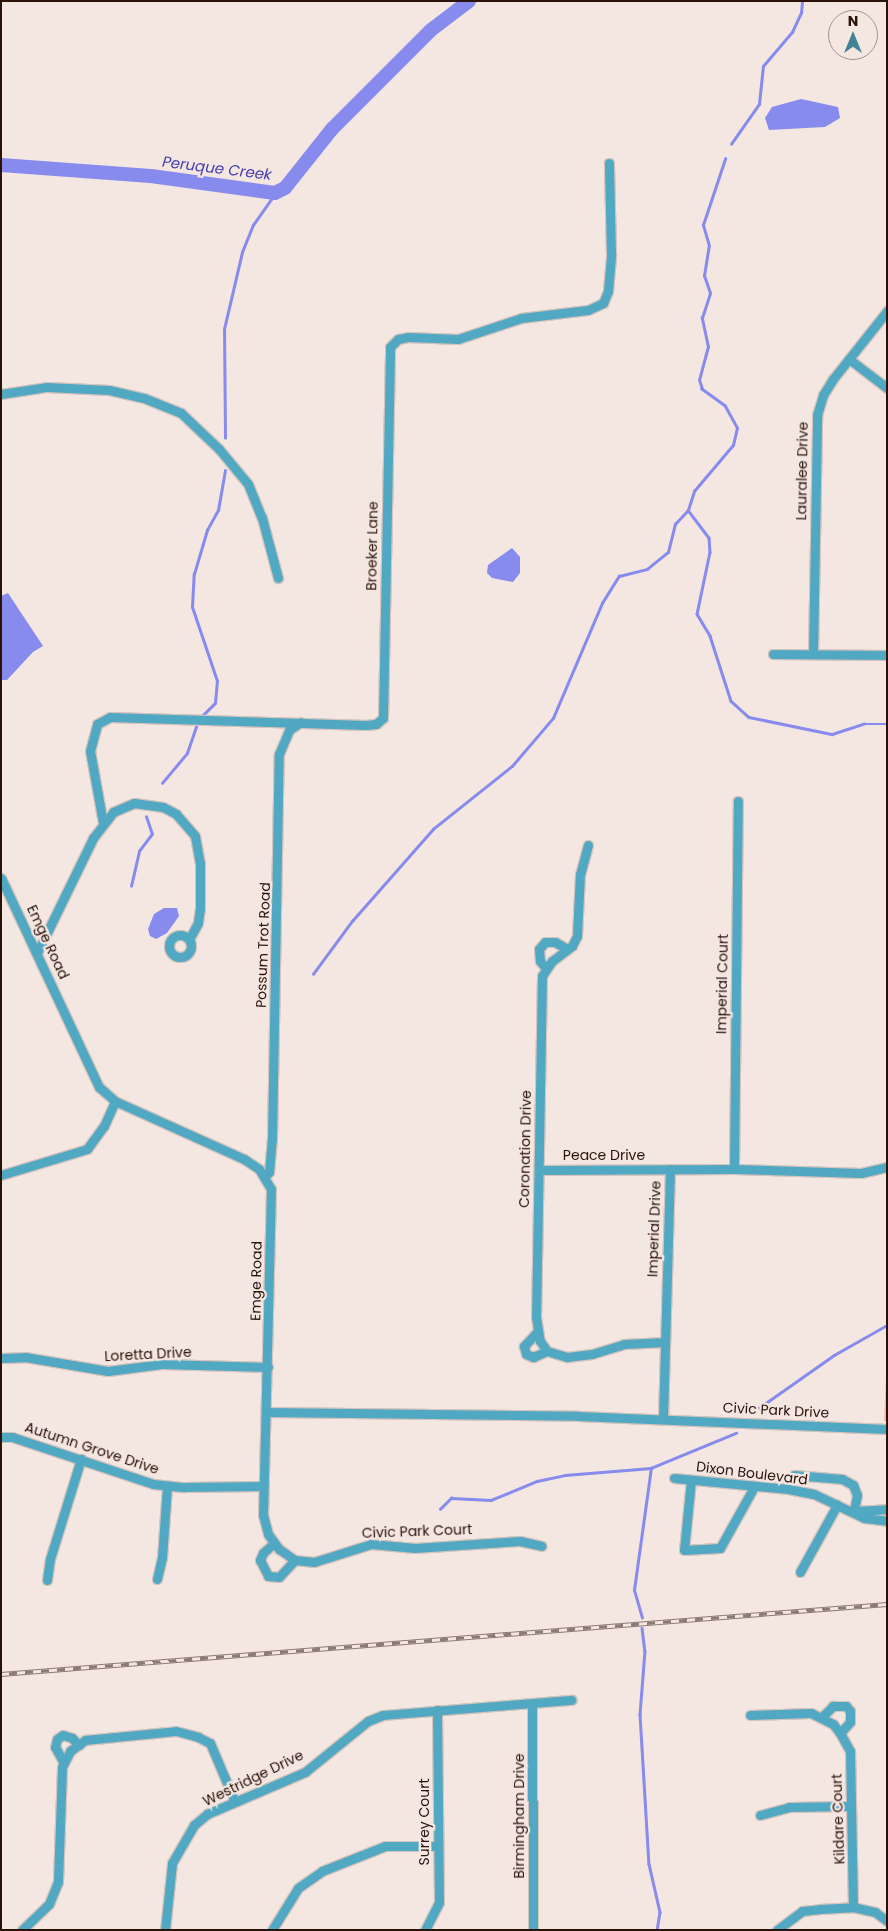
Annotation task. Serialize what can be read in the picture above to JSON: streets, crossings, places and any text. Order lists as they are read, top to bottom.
{
  "streets": {
    "street": [
      "Lauralee Drive",
      "Broeker Lane",
      "Emge Road",
      "Possum Trot Road",
      "Imperial Court",
      "Coronation Drive",
      "Peace Drive",
      "Imperial Drive",
      "Loretta Drive",
      "Civic Park Drive",
      "Autumn Grove Drive",
      "Dixon Boulevard",
      "Civic Park Court",
      "Westridge Drive",
      "Birmingham Drive",
      "Kildare Court",
      "Surrey Court"
    ]
  },
  "crossings": [
    ["Broeker Lane", "Possum Trot Road"],
    ["Emge Road", "Possum Trot Road"],
    ["Emge Road", "Loretta Drive"],
    ["Imperial Court", "Imperial Drive"],
    ["Coronation Drive", "Peace Drive"],
    ["Peace Drive", "Imperial Drive"],
    ["Imperial Drive", "Civic Park Drive"],
    ["Westridge Drive", "Birmingham Drive"],
    ["Westridge Drive", "Surrey Court"]
  ],
  "water": ["Peruque Creek"],
  "north": "top"
}
